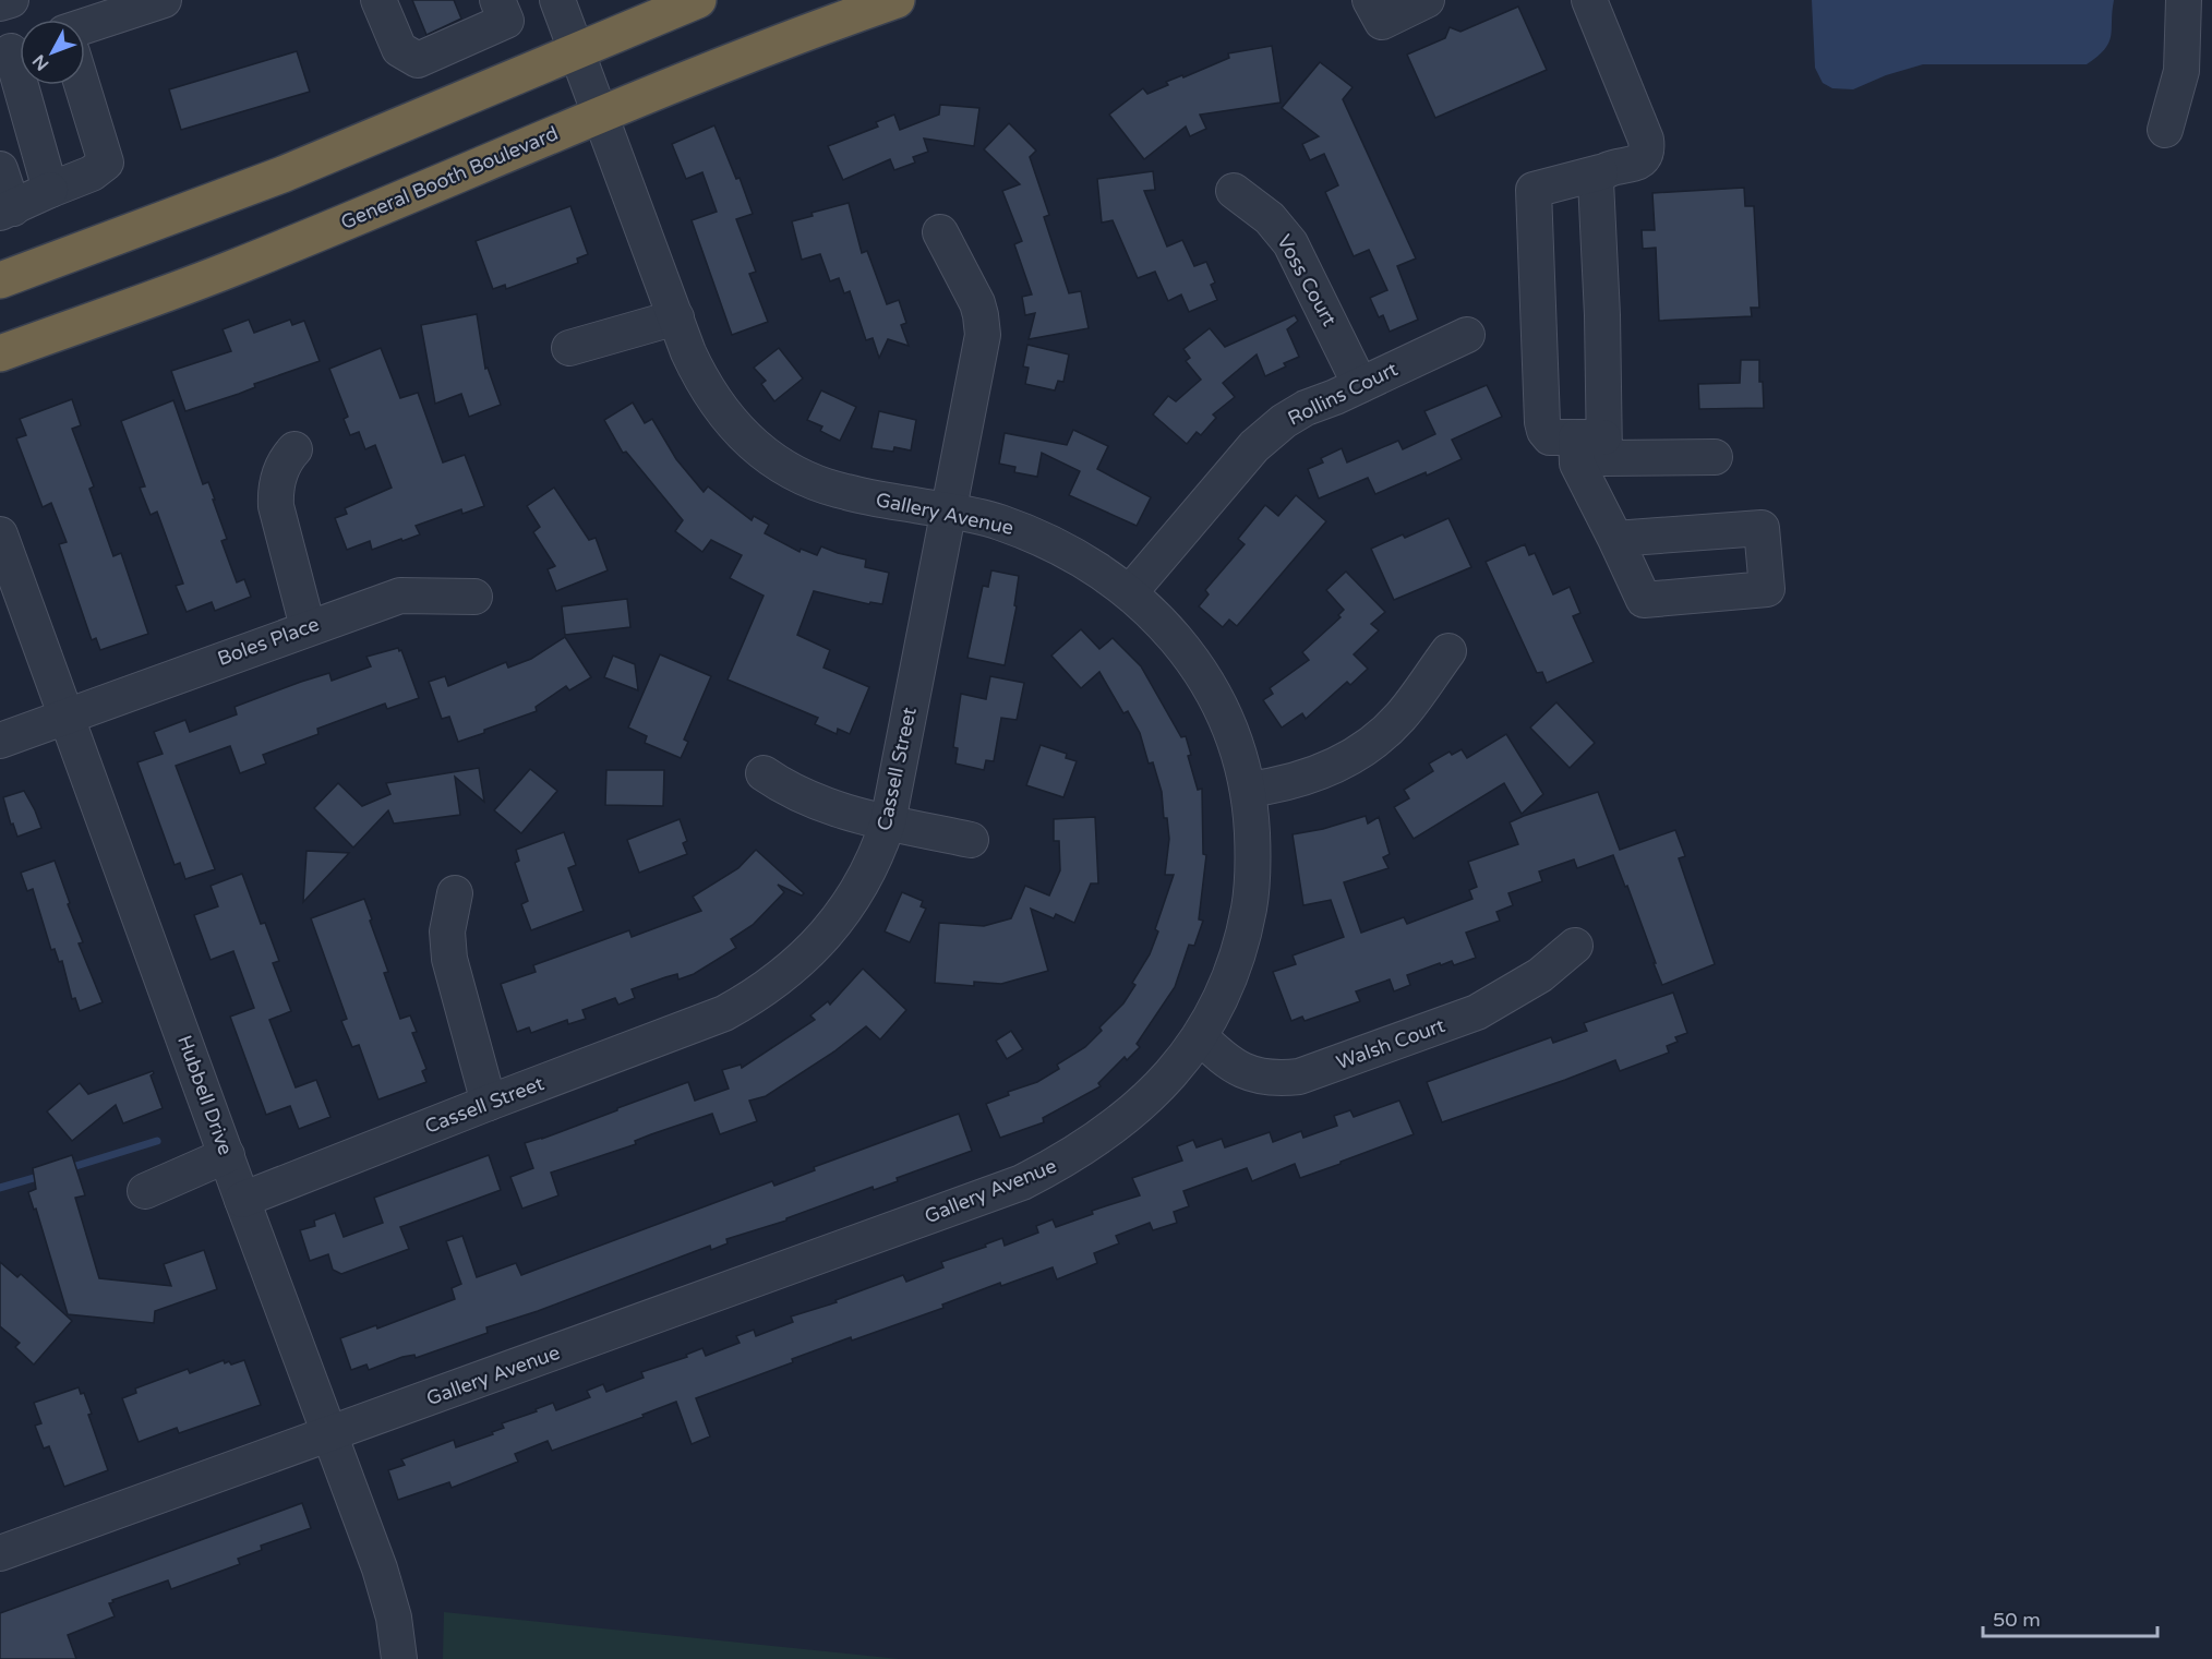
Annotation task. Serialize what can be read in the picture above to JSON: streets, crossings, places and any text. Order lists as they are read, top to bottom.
{
  "streets": {
    "highway": ["General Booth Boulevard"],
    "street": [
      "Voss Court",
      "Rollins Court",
      "Gallery Avenue",
      "Boles Place",
      "Cassell Street",
      "Walsh Court",
      "Hubbell Drive"
    ]
  },
  "crossings": [
    ["General Booth Boulevard", "Gallery Avenue"],
    ["Voss Court", "Rollins Court"],
    ["Rollins Court", "Gallery Avenue"],
    ["Gallery Avenue", "Cassell Street"],
    ["Gallery Avenue", "Walsh Court"],
    ["Gallery Avenue", "Hubbell Drive"],
    ["Boles Place", "Hubbell Drive"],
    ["Cassell Street", "Hubbell Drive"]
  ],
  "scale_bar": "50 m",
  "north": "bottom left"
}
